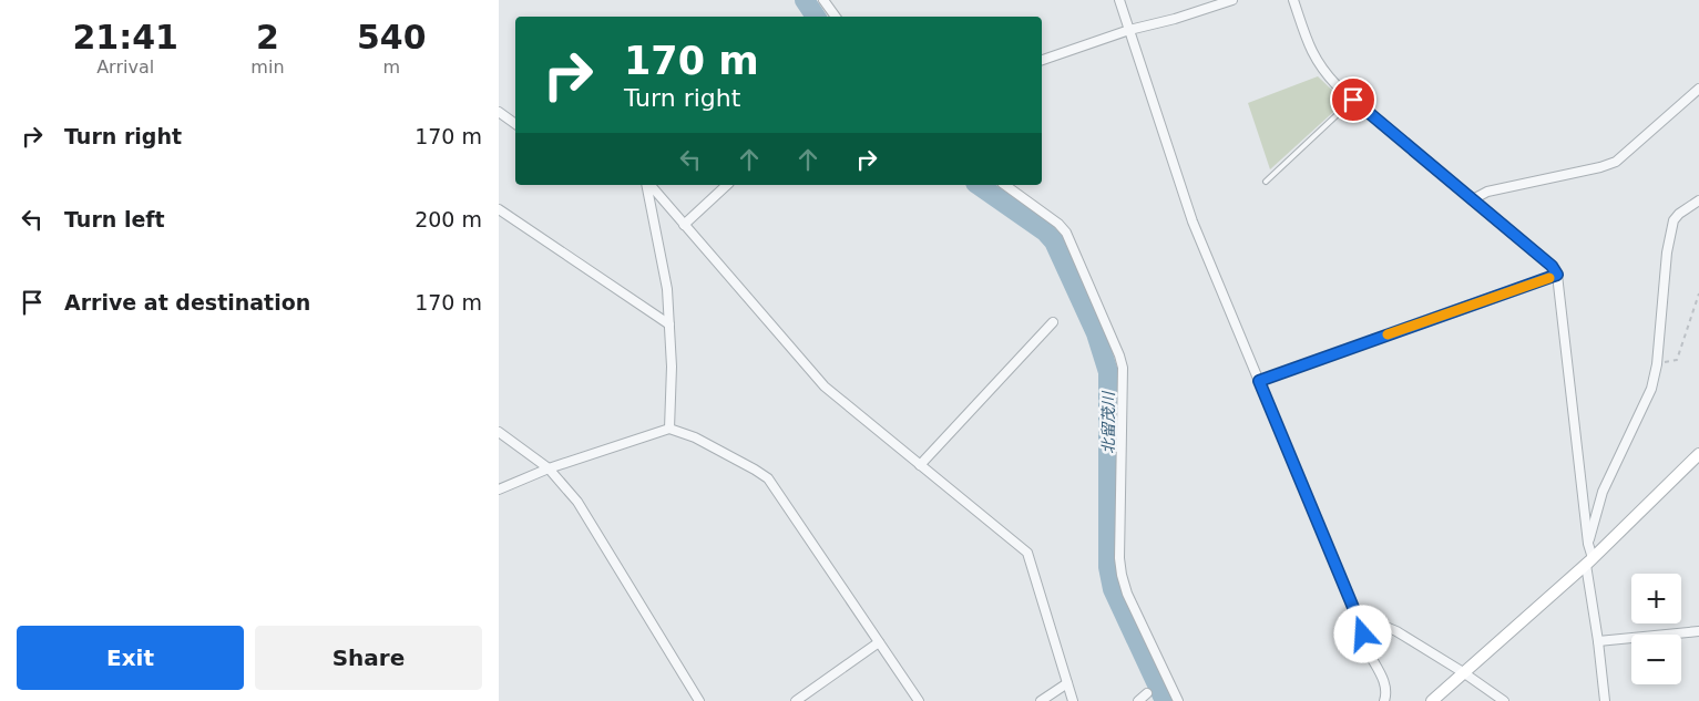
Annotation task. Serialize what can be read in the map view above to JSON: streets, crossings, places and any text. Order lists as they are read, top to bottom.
{
  "water": ["北留茂川"],
  "page": {
    "eta": [
      "21:41",
      "Arrival",
      "2",
      "min",
      "540",
      "m"
    ],
    "turn": ["170 m", "Turn right"],
    "list": [
      {
        "name": "Turn right",
        "value": "170 m"
      },
      {
        "name": "Turn left",
        "value": "200 m"
      },
      {
        "name": "Arrive at destination",
        "value": "170 m"
      }
    ],
    "map_buttons": ["+", "−"],
    "buttons": ["Exit", "Share"]
  }
}
